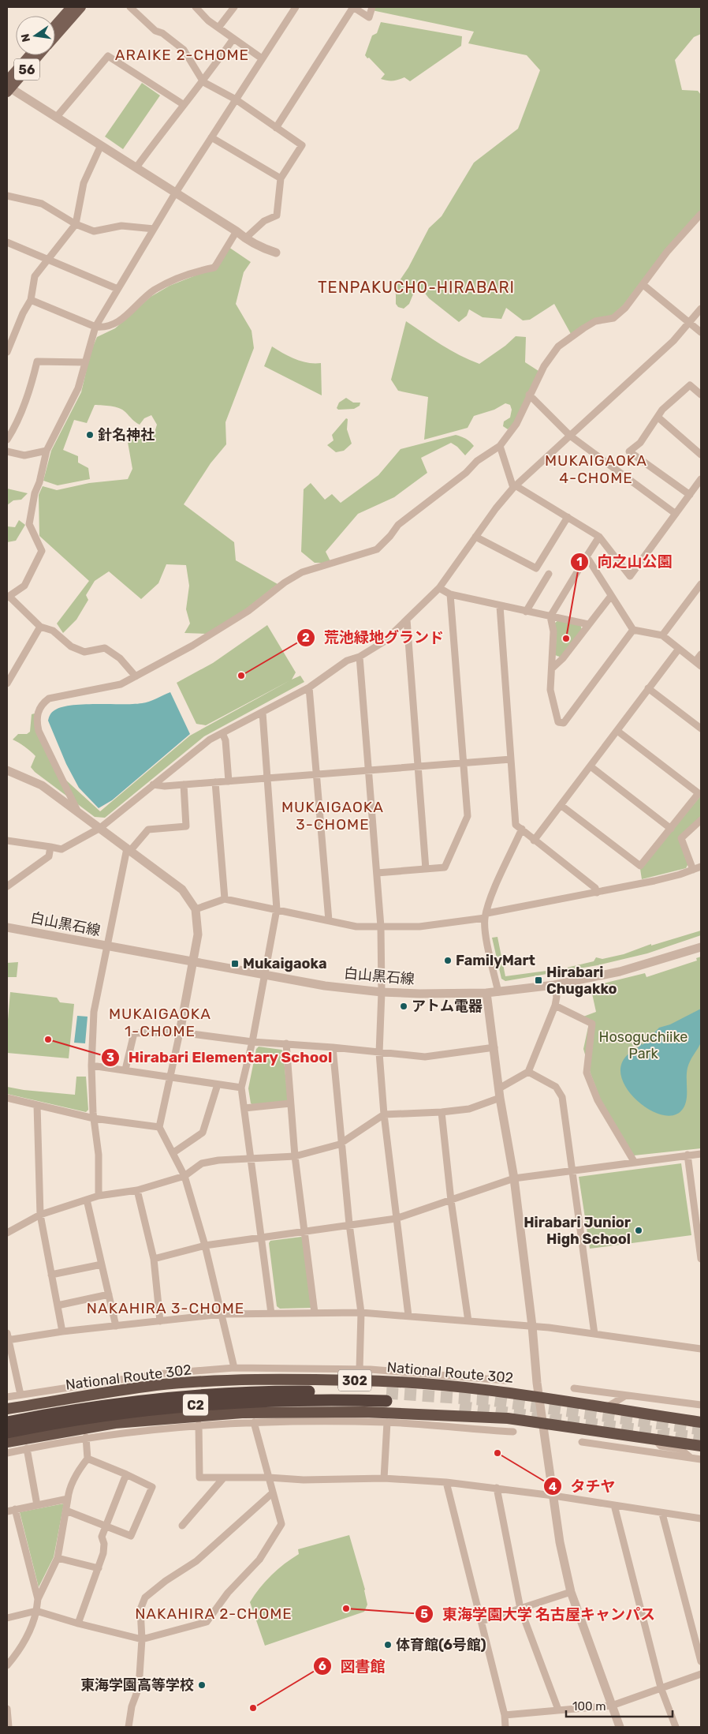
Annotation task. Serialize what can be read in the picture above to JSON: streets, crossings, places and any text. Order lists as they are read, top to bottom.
{
  "streets": {
    "highway": ["National Route 302", "302", "C2"],
    "main road": ["56"],
    "street": ["白山黒石線"]
  },
  "districts": [
    "ARAIKE 2-CHOME",
    "TENPAKUCHO-HIRABARI",
    "MUKAIGAOKA 4-CHOME",
    "MUKAIGAOKA 3-CHOME",
    "MUKAIGAOKA 1-CHOME",
    "NAKAHIRA 3-CHOME",
    "NAKAHIRA 2-CHOME"
  ],
  "parks": ["Hosoguchiike Park"],
  "places": {
    "other": [
      "針名神社",
      "向之山公園",
      "荒池緑地グランド",
      "FamilyMart",
      "アトム電器",
      "Hirabari Elementary School",
      "Hirabari Junior High School",
      "タチヤ",
      "東海学園大学 名古屋キャンパス",
      "体育館(6号館)",
      "東海学園高等学校",
      "図書館"
    ],
    "transit": ["Mukaigaoka", "Hirabari Chugakko"]
  },
  "scale_bar": "100 m",
  "north": "left"
}
